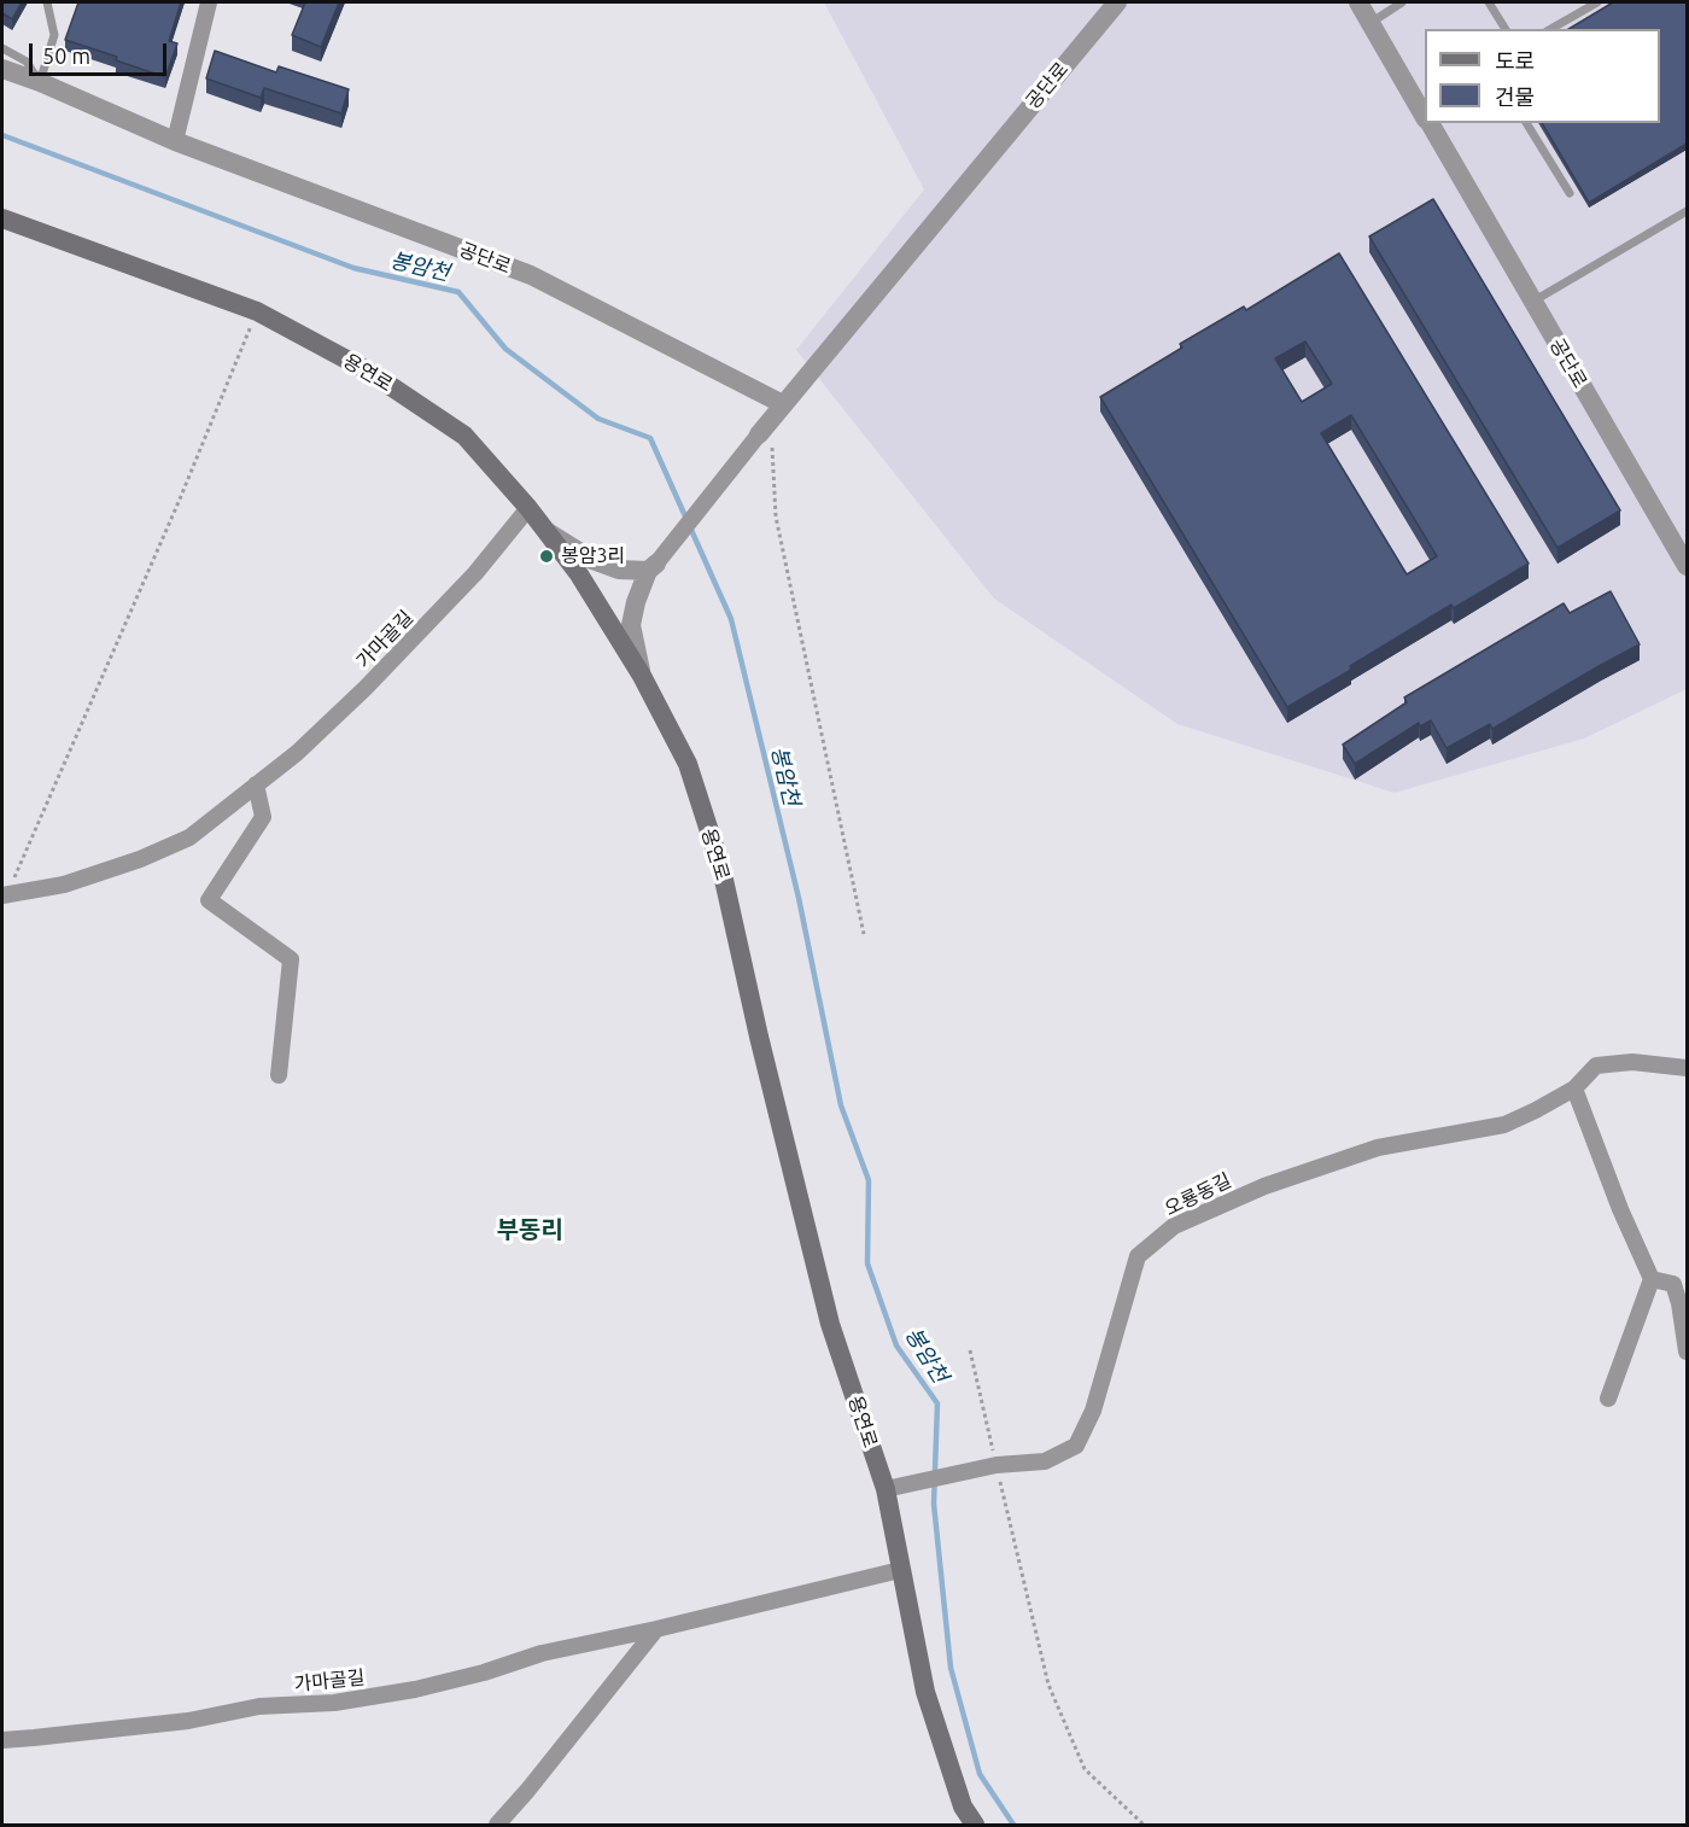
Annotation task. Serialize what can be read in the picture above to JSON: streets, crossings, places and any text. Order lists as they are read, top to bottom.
{
  "streets": {
    "main road": ["용연로"],
    "street": ["공단로", "가마골길", "오룡동길"]
  },
  "crossings": [
    ["용연로", "가마골길"],
    ["용연로", "오룡동길"]
  ],
  "districts": ["부동리"],
  "water": ["봉암천"],
  "places": ["봉암3리"],
  "legend": ["도로", "건물"],
  "scale_bar": "50 m"
}
